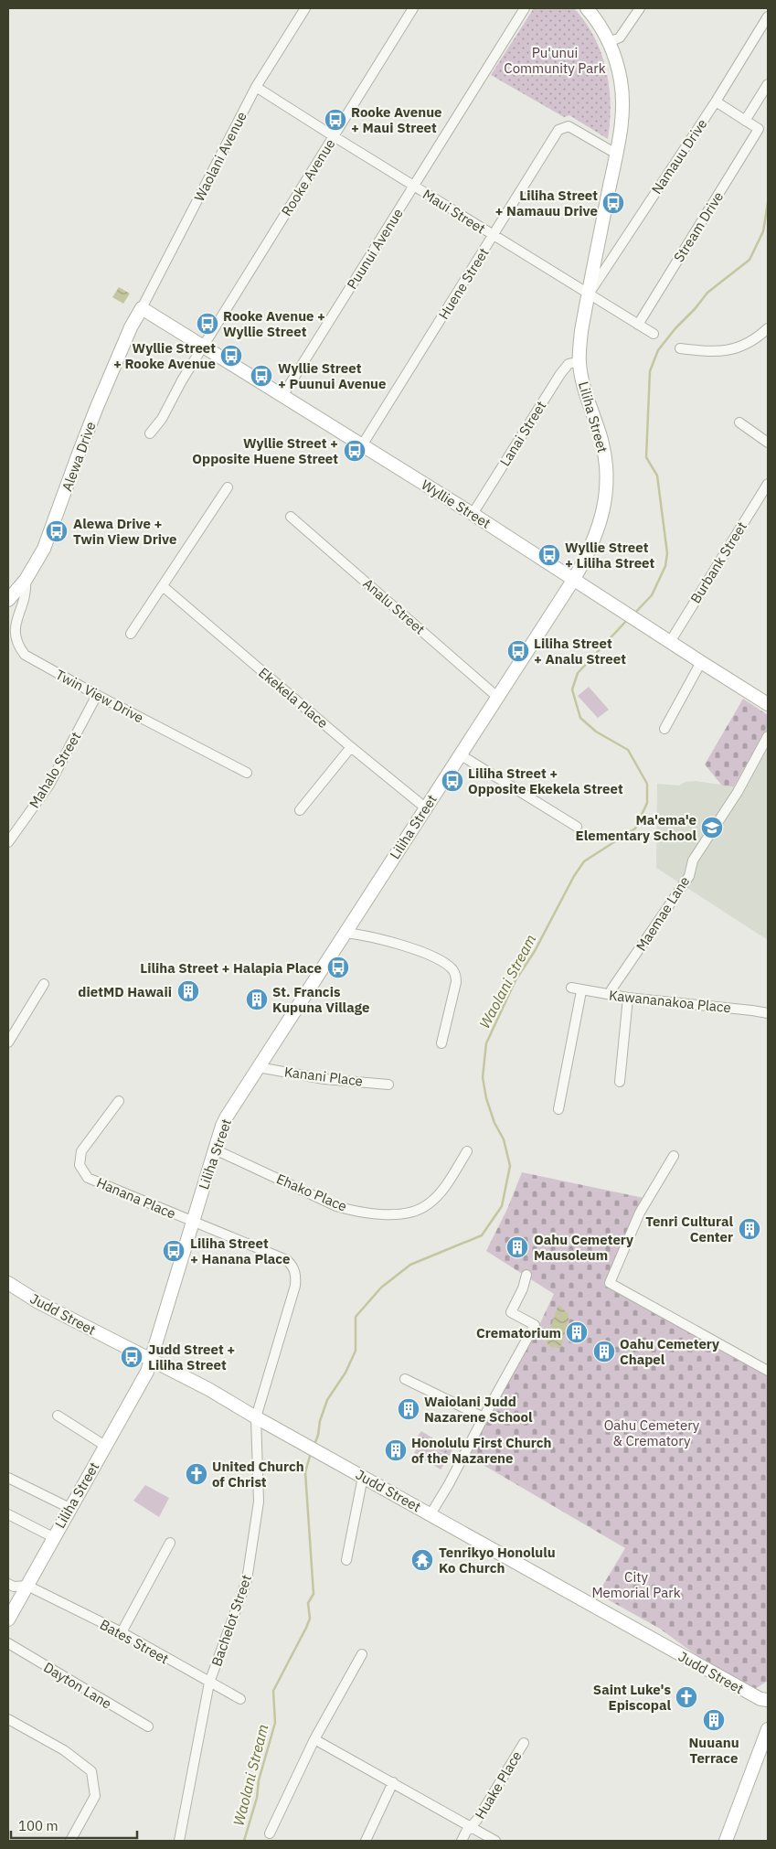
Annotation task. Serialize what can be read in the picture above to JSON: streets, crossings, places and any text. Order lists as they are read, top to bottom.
{
  "streets": {
    "street": [
      "Waolani Avenue",
      "Namauu Drive",
      "Rooke Avenue",
      "Maui Street",
      "Stream Drive",
      "Puunui Avenue",
      "Huene Street",
      "Liliha Street",
      "Lanai Street",
      "Alewa Drive",
      "Wyllie Street",
      "Burbank Street",
      "Analu Street",
      "Twin View Drive",
      "Ekekela Place",
      "Mahalo Street",
      "Maemae Lane",
      "Kawananakoa Place",
      "Kanani Place",
      "Ehako Place",
      "Hanana Place",
      "Judd Street",
      "Bachelot Street",
      "Bates Street",
      "Dayton Lane",
      "Huake Place"
    ]
  },
  "crossings": [
    ["Waolani Avenue", "Maui Street"],
    ["Waolani Avenue", "Alewa Drive"],
    ["Waolani Avenue", "Wyllie Street"],
    ["Namauu Drive", "Maui Street"],
    ["Namauu Drive", "Liliha Street"],
    ["Rooke Avenue", "Maui Street"],
    ["Rooke Avenue", "Wyllie Street"],
    ["Maui Street", "Stream Drive"],
    ["Maui Street", "Puunui Avenue"],
    ["Maui Street", "Huene Street"],
    ["Maui Street", "Liliha Street"],
    ["Puunui Avenue", "Wyllie Street"],
    ["Huene Street", "Liliha Street"],
    ["Huene Street", "Wyllie Street"],
    ["Liliha Street", "Lanai Street"],
    ["Liliha Street", "Wyllie Street"],
    ["Liliha Street", "Analu Street"],
    ["Liliha Street", "Ekekela Place"],
    ["Liliha Street", "Kanani Place"],
    ["Liliha Street", "Ehako Place"],
    ["Liliha Street", "Hanana Place"],
    ["Liliha Street", "Judd Street"],
    ["Liliha Street", "Bachelot Street"],
    ["Liliha Street", "Bates Street"],
    ["Lanai Street", "Wyllie Street"],
    ["Alewa Drive", "Wyllie Street"],
    ["Alewa Drive", "Twin View Drive"],
    ["Wyllie Street", "Burbank Street"],
    ["Twin View Drive", "Mahalo Street"],
    ["Maemae Lane", "Kawananakoa Place"],
    ["Hanana Place", "Bachelot Street"],
    ["Judd Street", "Bachelot Street"],
    ["Bachelot Street", "Bates Street"]
  ],
  "water": ["Waolani Stream"],
  "parks": ["Pu'unui Community Park", "Oahu Cemetery & Crematory", "City Memorial Park"],
  "places": {
    "bus stop": [
      "Rooke Avenue + Maui Street",
      "Liliha Street + Namauu Drive",
      "Rooke Avenue + Wyllie Street",
      "Wyllie Street + Rooke Avenue",
      "Wyllie Street + Puunui Avenue",
      "Wyllie Street + Opposite Huene Street",
      "Alewa Drive + Twin View Drive",
      "Wyllie Street + Liliha Street",
      "Liliha Street + Analu Street",
      "Liliha Street + Opposite Ekekela Street",
      "Liliha Street + Halapia Place",
      "Liliha Street + Hanana Place",
      "Judd Street + Liliha Street"
    ],
    "school or university": ["Ma'ema'e Elementary School"],
    "building": [
      "dietMD Hawaii",
      "St. Francis Kupuna Village",
      "Tenri Cultural Center",
      "Oahu Cemetery Mausoleum",
      "Crematorium",
      "Oahu Cemetery Chapel",
      "Waiolani Judd Nazarene School",
      "Honolulu First Church of the Nazarene",
      "Nuuanu Terrace"
    ],
    "church": ["United Church of Christ", "Saint Luke's Episcopal"],
    "temple": ["Tenrikyo Honolulu Ko Church"]
  },
  "scale_bar": "100 m"
}
